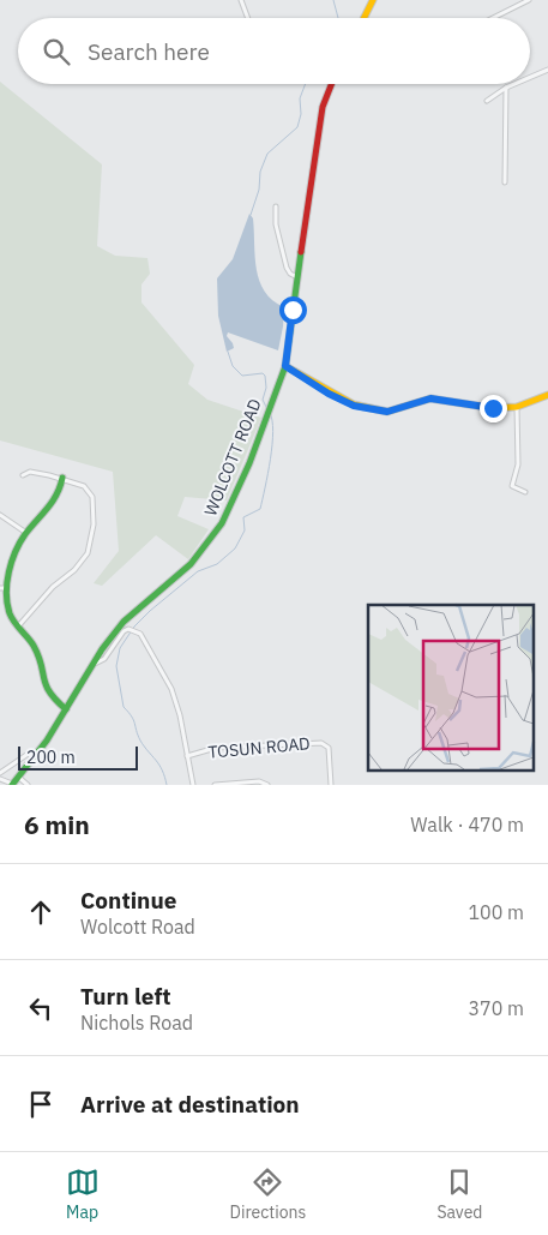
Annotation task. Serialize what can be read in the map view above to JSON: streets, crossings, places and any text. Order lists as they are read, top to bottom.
{
  "streets": {
    "main road": ["WOLCOTT ROAD"],
    "street": ["TOSUN ROAD"]
  },
  "crossings": [
    ["WOLCOTT ROAD", "TOSUN ROAD"]
  ],
  "scale_bar": "200 m",
  "page": {
    "search": "Search here",
    "scale": "200 m",
    "heading": ["6 min", "Walk · 470 m"],
    "list": [
      ["Continue", "Wolcott Road", "100 m"],
      ["Turn left", "Nichols Road", "370 m"],
      "Arrive at destination"
    ],
    "nav": ["Map", "Directions", "Saved"]
  }
}
